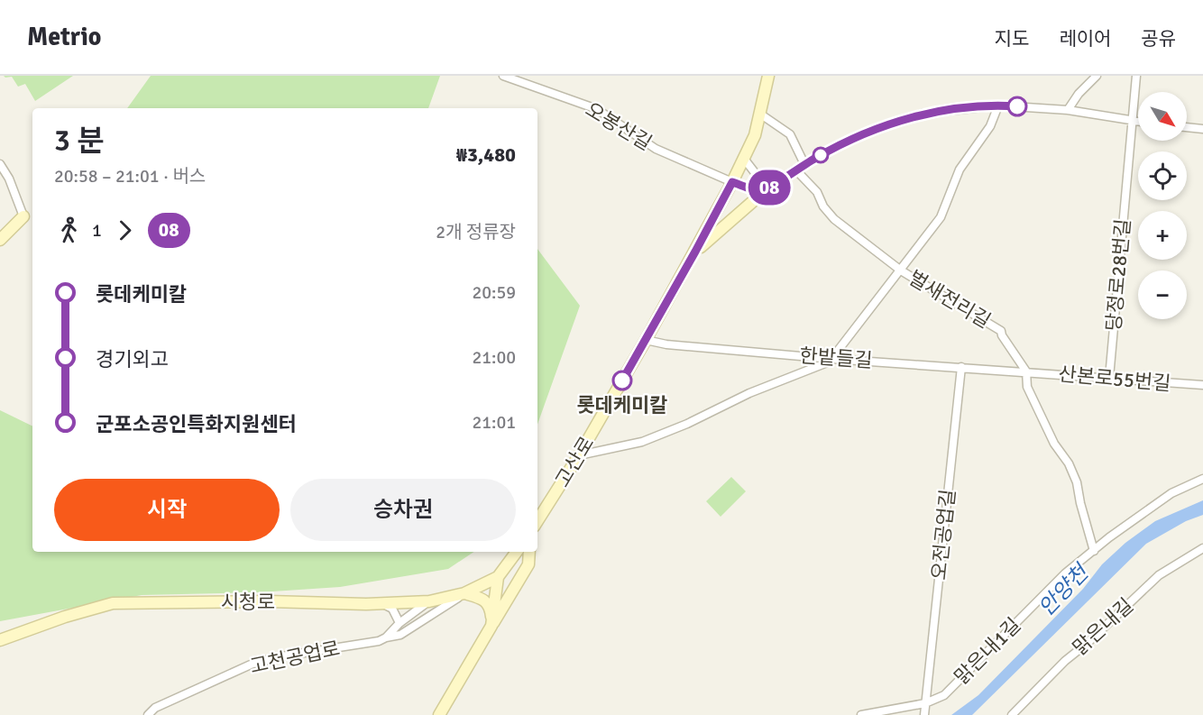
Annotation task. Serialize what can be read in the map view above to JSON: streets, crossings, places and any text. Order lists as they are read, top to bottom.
{
  "streets": {
    "street": [
      "오봉산길",
      "당정로28번길",
      "벌새전리길",
      "한밭들길",
      "산본로55번길",
      "고산로",
      "오전공업길",
      "시청로",
      "맑은내길",
      "맑은내1길",
      "고천공업로"
    ]
  },
  "crossings": [
    ["오봉산길", "고산로"],
    ["당정로28번길", "산본로55번길"],
    ["벌새전리길", "한밭들길"],
    ["벌새전리길", "산본로55번길"],
    ["벌새전리길", "맑은내1길"],
    ["한밭들길", "산본로55번길"],
    ["한밭들길", "고산로"],
    ["한밭들길", "오전공업길"],
    ["오전공업길", "맑은내1길"],
    ["시청로", "고천공업로"]
  ],
  "water": ["안양천"],
  "places": ["롯데케미칼"],
  "lines": ["bus line 08"],
  "north": "bottom right",
  "page": {
    "header": "Metrio",
    "nav": ["지도", "레이어", "공유"],
    "on_map": "08",
    "map_buttons": ["+", "−"],
    "heading": ["3 분", "20:58 – 21:01 · 버스", "₩3,480"],
    "legs": ["1", "08", "2개 정류장"],
    "list": [
      {
        "name": "롯데케미칼",
        "value": "20:59"
      },
      {
        "name": "경기외고",
        "value": "21:00"
      },
      {
        "name": "군포소공인특화지원센터",
        "value": "21:01"
      }
    ],
    "buttons": ["시작", "승차권"]
  }
}
